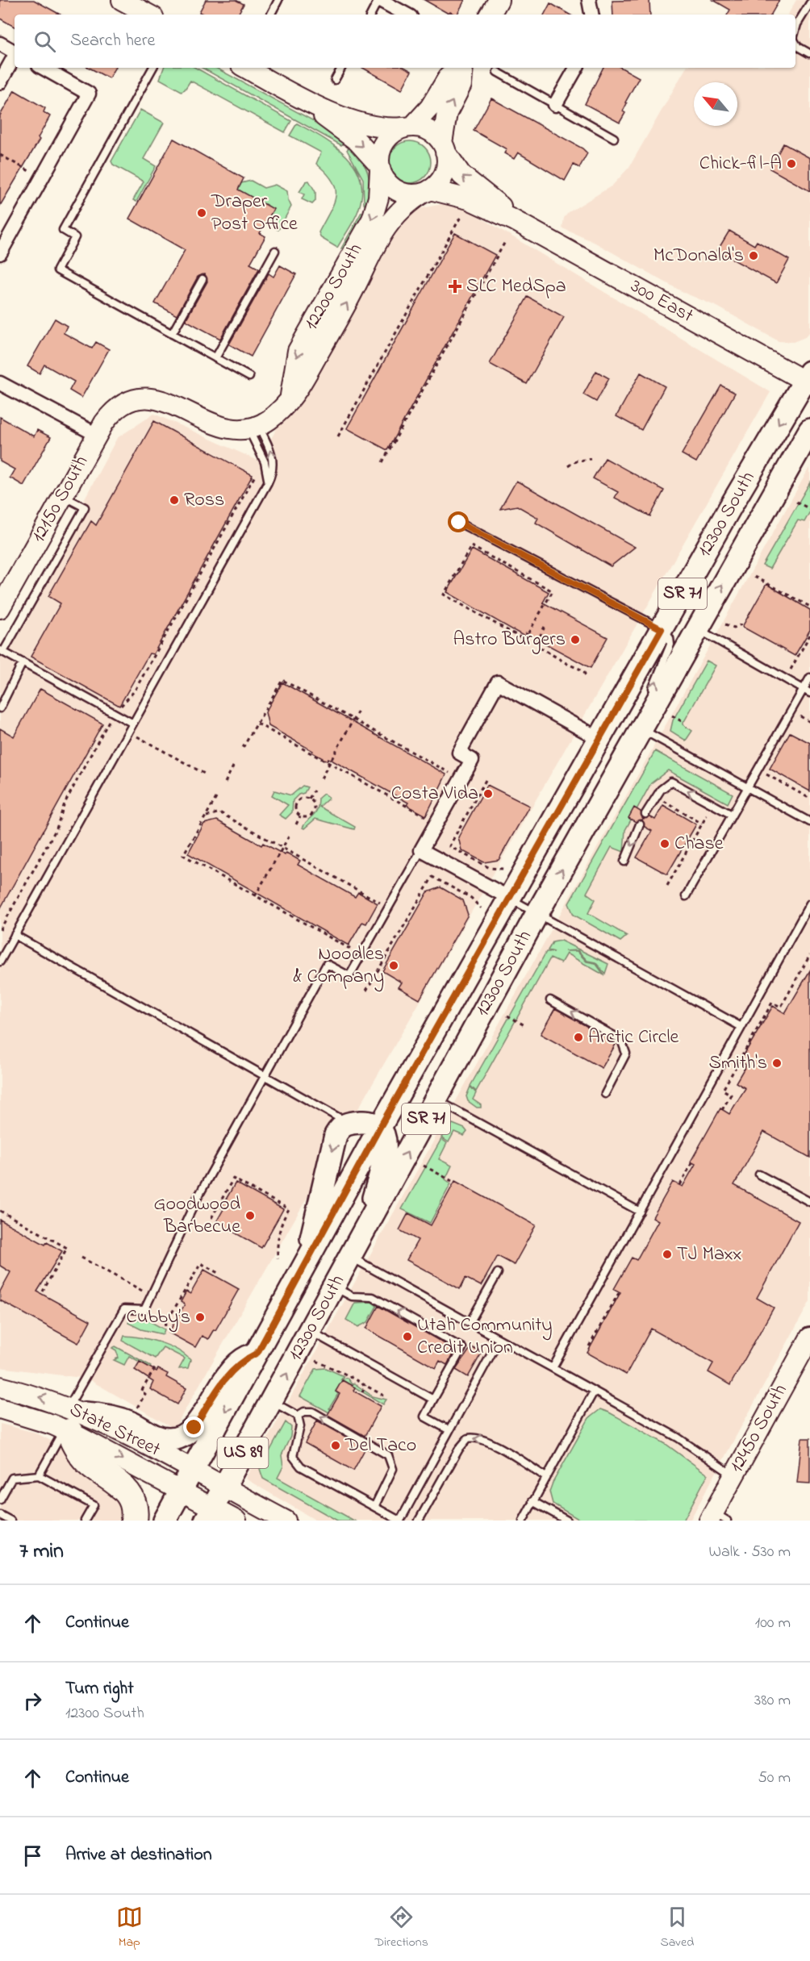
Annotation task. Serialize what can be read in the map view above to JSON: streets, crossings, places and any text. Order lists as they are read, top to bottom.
{
  "streets": {
    "main road": ["12300 South", "SR 71", "US 89"],
    "street": [
      "12200 South",
      "300 East",
      "12150 South",
      "12450 South",
      "State Street"
    ]
  },
  "crossings": [
    ["12200 South", "300 East"],
    ["12200 South", "12150 South"],
    ["300 East", "12300 South"],
    ["12300 South", "State Street"],
    ["12300 South", "US 89"],
    ["State Street", "US 89"]
  ],
  "places": {
    "other": [
      "Chick-fil-A",
      "Draper Post Office",
      "McDonald's",
      "Ross",
      "Astro Burgers",
      "Costa Vida",
      "Chase",
      "Noodles & Company",
      "Arctic Circle",
      "Smith's",
      "Goodwood Barbecue",
      "TJ Maxx",
      "Cubby’s",
      "Utah Community Credit Union",
      "Del Taco"
    ],
    "health": ["SLC MedSpa"]
  },
  "north": "top left",
  "page": {
    "search": "Search here",
    "heading": ["7 min", "Walk · 530 m"],
    "list": [
      ["Continue", "100 m"],
      ["Turn right", "12300 South", "380 m"],
      ["Continue", "50 m"],
      "Arrive at destination"
    ],
    "nav": ["Map", "Directions", "Saved"]
  }
}
